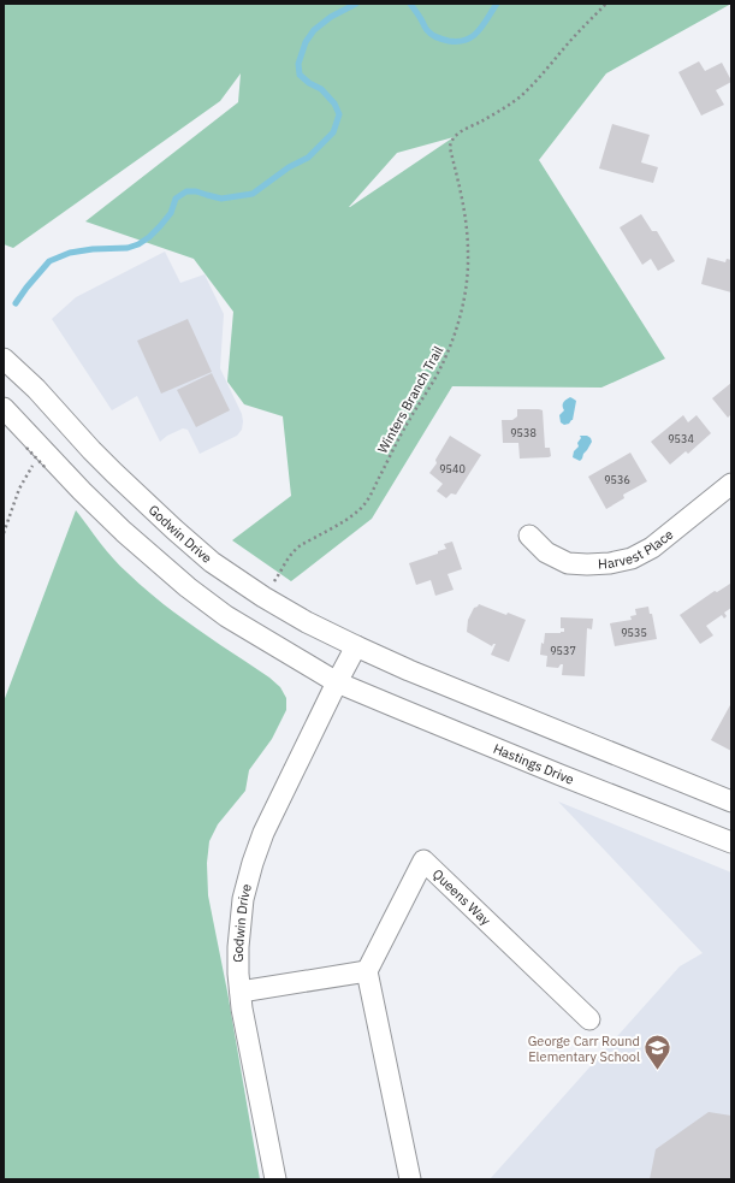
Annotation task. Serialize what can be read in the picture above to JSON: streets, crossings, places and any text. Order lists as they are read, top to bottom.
{
  "streets": {
    "street": [
      "Godwin Drive",
      "Harvest Place",
      "Hastings Drive",
      "Queens Way"
    ],
    "path": ["Winters Branch Trail"]
  },
  "crossings": [
    ["Winters Branch Trail", "Godwin Drive"],
    ["Godwin Drive", "Hastings Drive"]
  ],
  "places": {
    "school or university": ["George Carr Round Elementary School"]
  },
  "house_numbers": [
    "9538",
    "9534",
    "9540",
    "9536",
    "9535",
    "9537"
  ]
}
